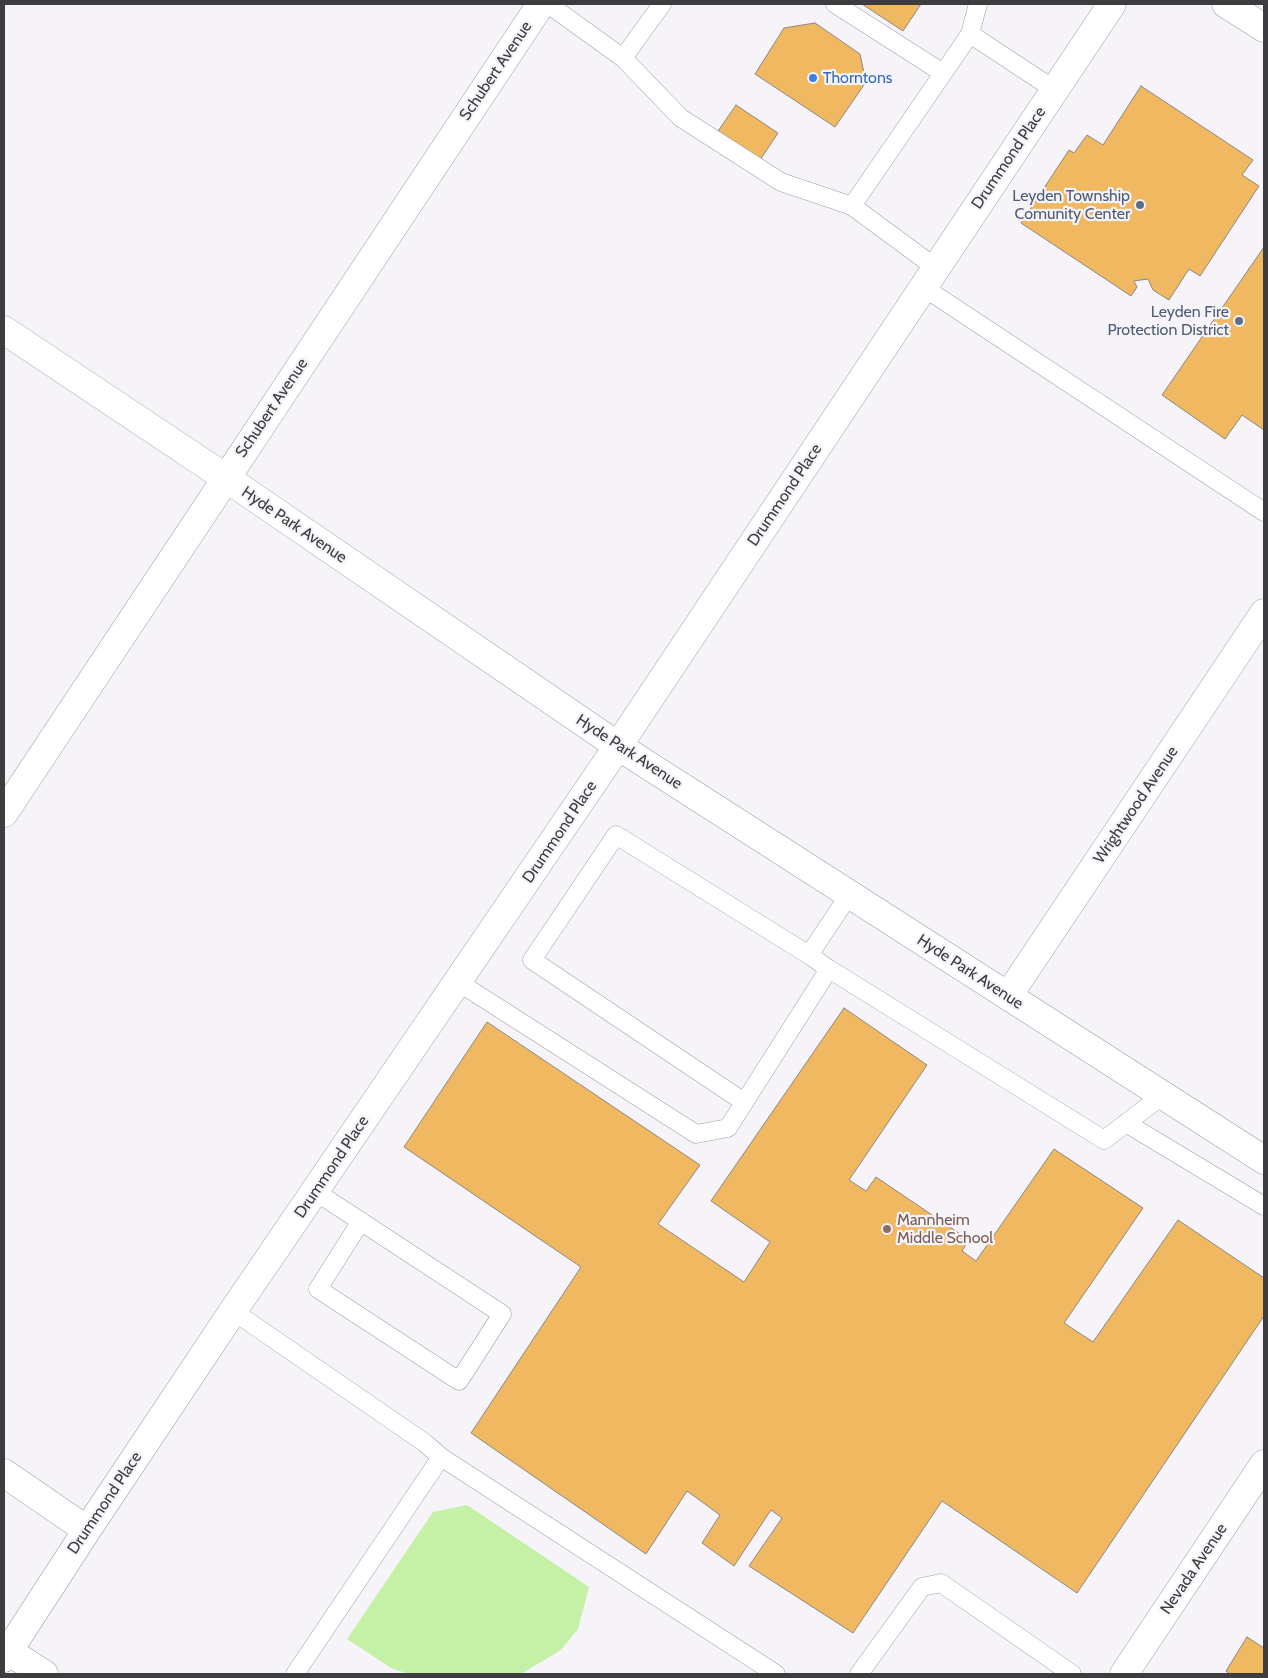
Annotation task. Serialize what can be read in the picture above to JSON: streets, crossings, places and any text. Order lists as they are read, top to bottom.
{
  "streets": {
    "street": [
      "Schubert Avenue",
      "Drummond Place",
      "Hyde Park Avenue",
      "Wrightwood Avenue",
      "Nevada Avenue"
    ]
  },
  "crossings": [
    ["Schubert Avenue", "Hyde Park Avenue"],
    ["Drummond Place", "Hyde Park Avenue"],
    ["Hyde Park Avenue", "Wrightwood Avenue"]
  ],
  "places": [
    "Thorntons",
    "Leyden Township Comunity Center",
    "Leyden Fire Protection District",
    "Mannheim Middle School"
  ]
}
